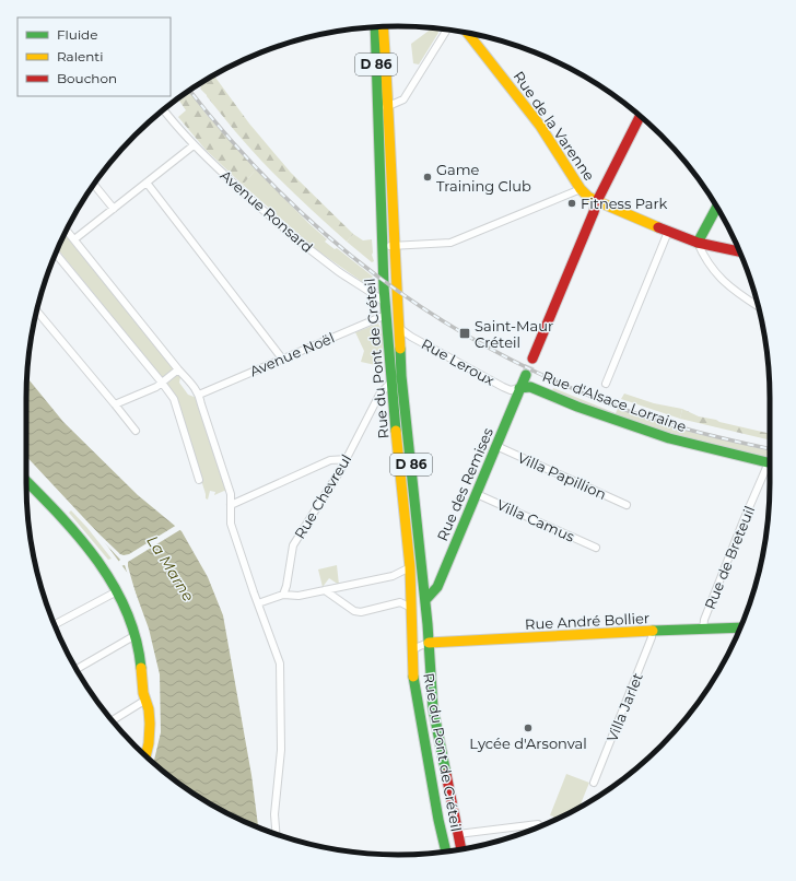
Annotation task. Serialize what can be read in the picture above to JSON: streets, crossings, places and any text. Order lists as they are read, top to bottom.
{
  "streets": {
    "main road": [
      "D 86",
      "Rue de la Varenne",
      "Rue du Pont de Créteil",
      "Rue d'Alsace Lorraine",
      "Rue des Remises",
      "Rue André Bollier"
    ],
    "street": [
      "Avenue Ronsard",
      "Avenue Noël",
      "Rue Leroux",
      "Villa Papillion",
      "Rue Chevreul",
      "Villa Camus",
      "Rue de Breteuil",
      "Villa Jarlet"
    ]
  },
  "crossings": [
    ["Avenue Ronsard", "Rue du Pont de Créteil"],
    ["Avenue Noël", "Rue du Pont de Créteil"],
    ["Rue du Pont de Créteil", "Rue Leroux"],
    ["Rue du Pont de Créteil", "Rue des Remises"],
    ["Rue du Pont de Créteil", "Rue Chevreul"],
    ["Rue du Pont de Créteil", "Rue André Bollier"],
    ["Rue Leroux", "Rue d'Alsace Lorraine"],
    ["Rue Leroux", "Rue des Remises"],
    ["Rue d'Alsace Lorraine", "Rue des Remises"],
    ["Villa Papillion", "Rue des Remises"],
    ["Rue des Remises", "Villa Camus"],
    ["Rue de Breteuil", "Rue André Bollier"],
    ["Rue André Bollier", "Villa Jarlet"]
  ],
  "water": ["La Marne"],
  "places": {
    "other": ["Game Training Club", "Fitness Park", "Lycée d'Arsonval"],
    "transit": ["Saint-Maur Créteil"]
  },
  "legend": ["Fluide", "Ralenti", "Bouchon"]
}
